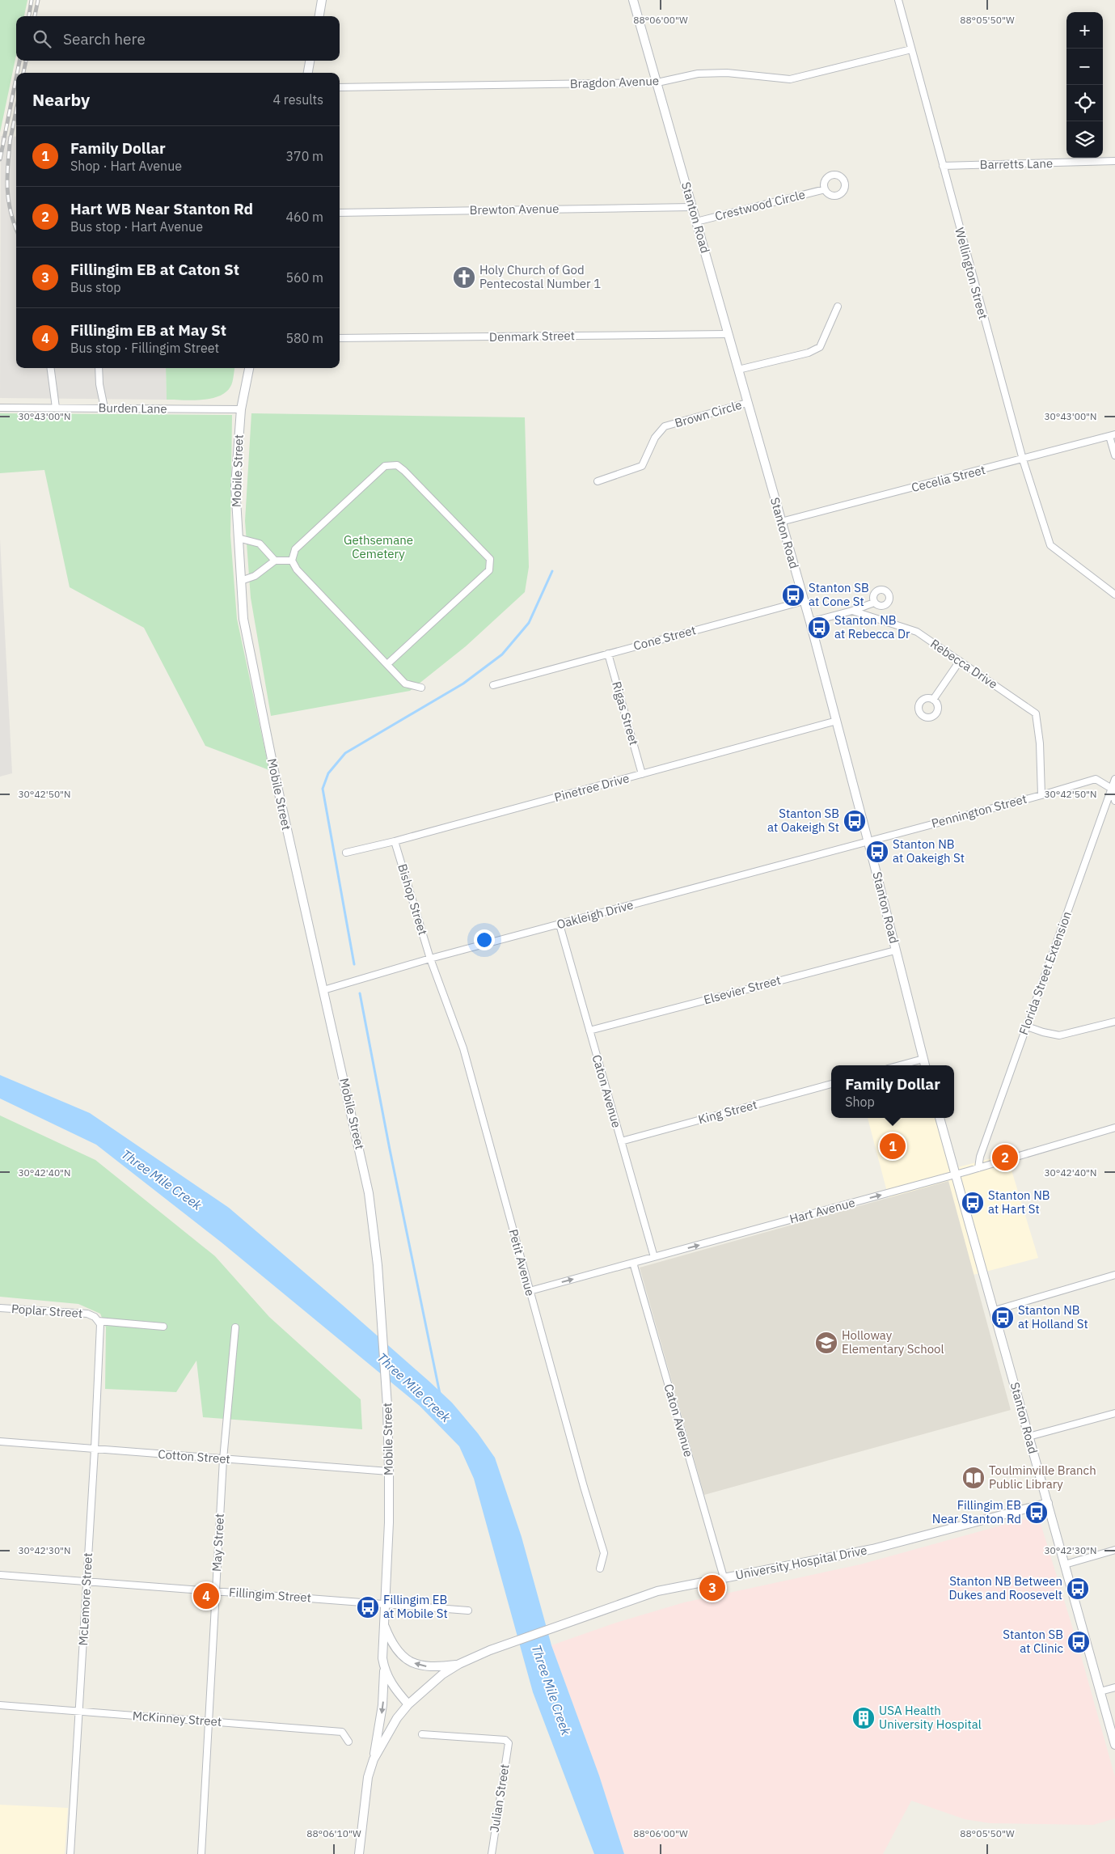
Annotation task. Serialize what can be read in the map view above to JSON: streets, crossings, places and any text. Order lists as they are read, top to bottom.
{
  "streets": {
    "street": [
      "Bragdon Avenue",
      "Barretts Lane",
      "Crestwood Circle",
      "Brewton Avenue",
      "Stanton Road",
      "Wellington Street",
      "Denmark Street",
      "Burden Lane",
      "Brown Circle",
      "Mobile Street",
      "Cecelia Street",
      "Cone Street",
      "Rebecca Drive",
      "Rigas Street",
      "Pinetree Drive",
      "Pennington Street",
      "Bishop Street",
      "Oakleigh Drive",
      "Florida Street Extension",
      "Elsevier Street",
      "Caton Avenue",
      "King Street",
      "Hart Avenue",
      "Petit Avenue",
      "Poplar Street",
      "Cotton Street",
      "May Street",
      "University Hospital Drive",
      "Fillingim Street",
      "McLemore Street",
      "McKinney Street",
      "Julian Street"
    ]
  },
  "crossings": [
    ["Bragdon Avenue", "Stanton Road"],
    ["Bragdon Avenue", "Wellington Street"],
    ["Barretts Lane", "Wellington Street"],
    ["Crestwood Circle", "Stanton Road"],
    ["Brewton Avenue", "Stanton Road"],
    ["Stanton Road", "Denmark Street"],
    ["Stanton Road", "Brown Circle"],
    ["Stanton Road", "Cecelia Street"],
    ["Stanton Road", "Cone Street"],
    ["Stanton Road", "Pinetree Drive"],
    ["Stanton Road", "Pennington Street"],
    ["Stanton Road", "Oakleigh Drive"],
    ["Stanton Road", "Elsevier Street"],
    ["Stanton Road", "Hart Avenue"],
    ["Stanton Road", "University Hospital Drive"],
    ["Wellington Street", "Cecelia Street"],
    ["Burden Lane", "Mobile Street"],
    ["Mobile Street", "Oakleigh Drive"],
    ["Mobile Street", "Cotton Street"],
    ["Mobile Street", "University Hospital Drive"],
    ["Mobile Street", "Fillingim Street"],
    ["Cone Street", "Rigas Street"],
    ["Rebecca Drive", "Pennington Street"],
    ["Rigas Street", "Pinetree Drive"],
    ["Pinetree Drive", "Bishop Street"],
    ["Pennington Street", "Oakleigh Drive"],
    ["Pennington Street", "Florida Street Extension"],
    ["Bishop Street", "Oakleigh Drive"],
    ["Bishop Street", "Petit Avenue"],
    ["Oakleigh Drive", "Caton Avenue"],
    ["Oakleigh Drive", "Petit Avenue"],
    ["Florida Street Extension", "Hart Avenue"],
    ["Elsevier Street", "Caton Avenue"],
    ["Caton Avenue", "King Street"],
    ["Caton Avenue", "Hart Avenue"],
    ["Caton Avenue", "University Hospital Drive"],
    ["Hart Avenue", "Petit Avenue"],
    ["Poplar Street", "McLemore Street"],
    ["Cotton Street", "May Street"],
    ["Cotton Street", "McLemore Street"],
    ["May Street", "Fillingim Street"],
    ["May Street", "McKinney Street"],
    ["Fillingim Street", "McLemore Street"],
    ["McLemore Street", "McKinney Street"]
  ],
  "one_way": ["Hart Avenue"],
  "water": ["Three Mile Creek"],
  "parks": ["Gethsemane Cemetery"],
  "places": {
    "church": ["Holy Church of God Pentecostal Number 1"],
    "bus stop": [
      "Stanton SB at Cone St",
      "Stanton NB at Rebecca Dr",
      "Stanton SB at Oakeigh St",
      "Stanton NB at Oakeigh St",
      "Stanton NB at Hart St",
      "Stanton NB at Holland St",
      "Fillingim EB Near Stanton Rd",
      "Stanton NB Between Dukes and Roosevelt",
      "Fillingim EB at Mobile St",
      "Stanton SB at Clinic"
    ],
    "school or university": ["Holloway Elementary School"],
    "library": ["Toulminville Branch Public Library"],
    "building": ["USA Health University Hospital"]
  },
  "page": {
    "map_buttons": ["+", "−"],
    "search": "Search here",
    "heading": ["Nearby", "4 results"],
    "list": [
      {
        "mark": "1",
        "name": "Family Dollar",
        "note": "Shop · Hart Avenue",
        "value": "370 m"
      },
      {
        "mark": "2",
        "name": "Hart WB Near Stanton Rd",
        "note": "Bus stop · Hart Avenue",
        "value": "460 m"
      },
      {
        "mark": "3",
        "name": "Fillingim EB at Caton St",
        "note": "Bus stop",
        "value": "560 m"
      },
      {
        "mark": "4",
        "name": "Fillingim EB at May St",
        "note": "Bus stop · Fillingim Street",
        "value": "580 m"
      }
    ],
    "popup": ["Family Dollar", "Shop"],
    "pins": [
      "1",
      "2",
      "3",
      "4"
    ]
  },
  "coordinates": [
    "88°06'00\"W",
    "88°05'50\"W",
    "30°43'00\"N",
    "30°42'50\"N",
    "30°42'40\"N",
    "30°42'30\"N",
    "88°06'10\"W"
  ]
}
